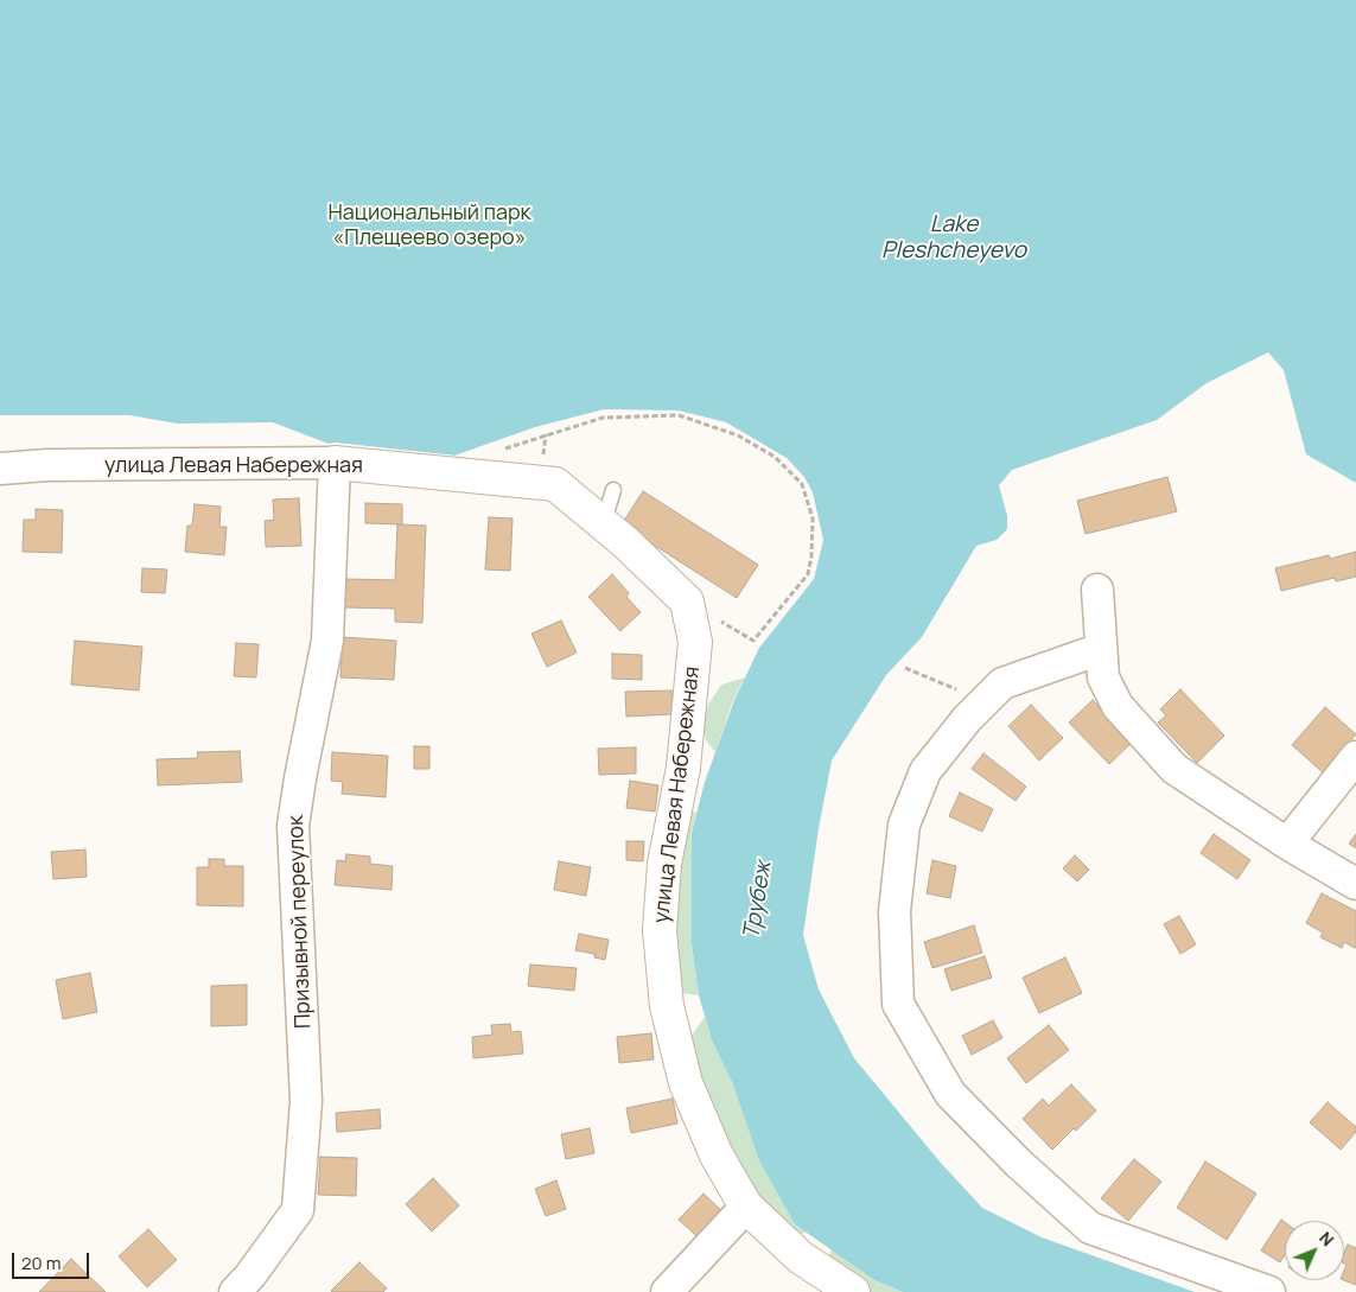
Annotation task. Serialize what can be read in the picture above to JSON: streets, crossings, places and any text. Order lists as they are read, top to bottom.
{
  "streets": {
    "street": ["улица Левая Набережная", "Призывной переулок"]
  },
  "crossings": [
    ["улица Левая Набережная", "Призывной переулок"]
  ],
  "water": ["Lake Pleshcheyevo", "Трубеж"],
  "parks": ["Национальный парк «Плещеево озеро»"],
  "scale_bar": "20 m",
  "north": "top right"
}
